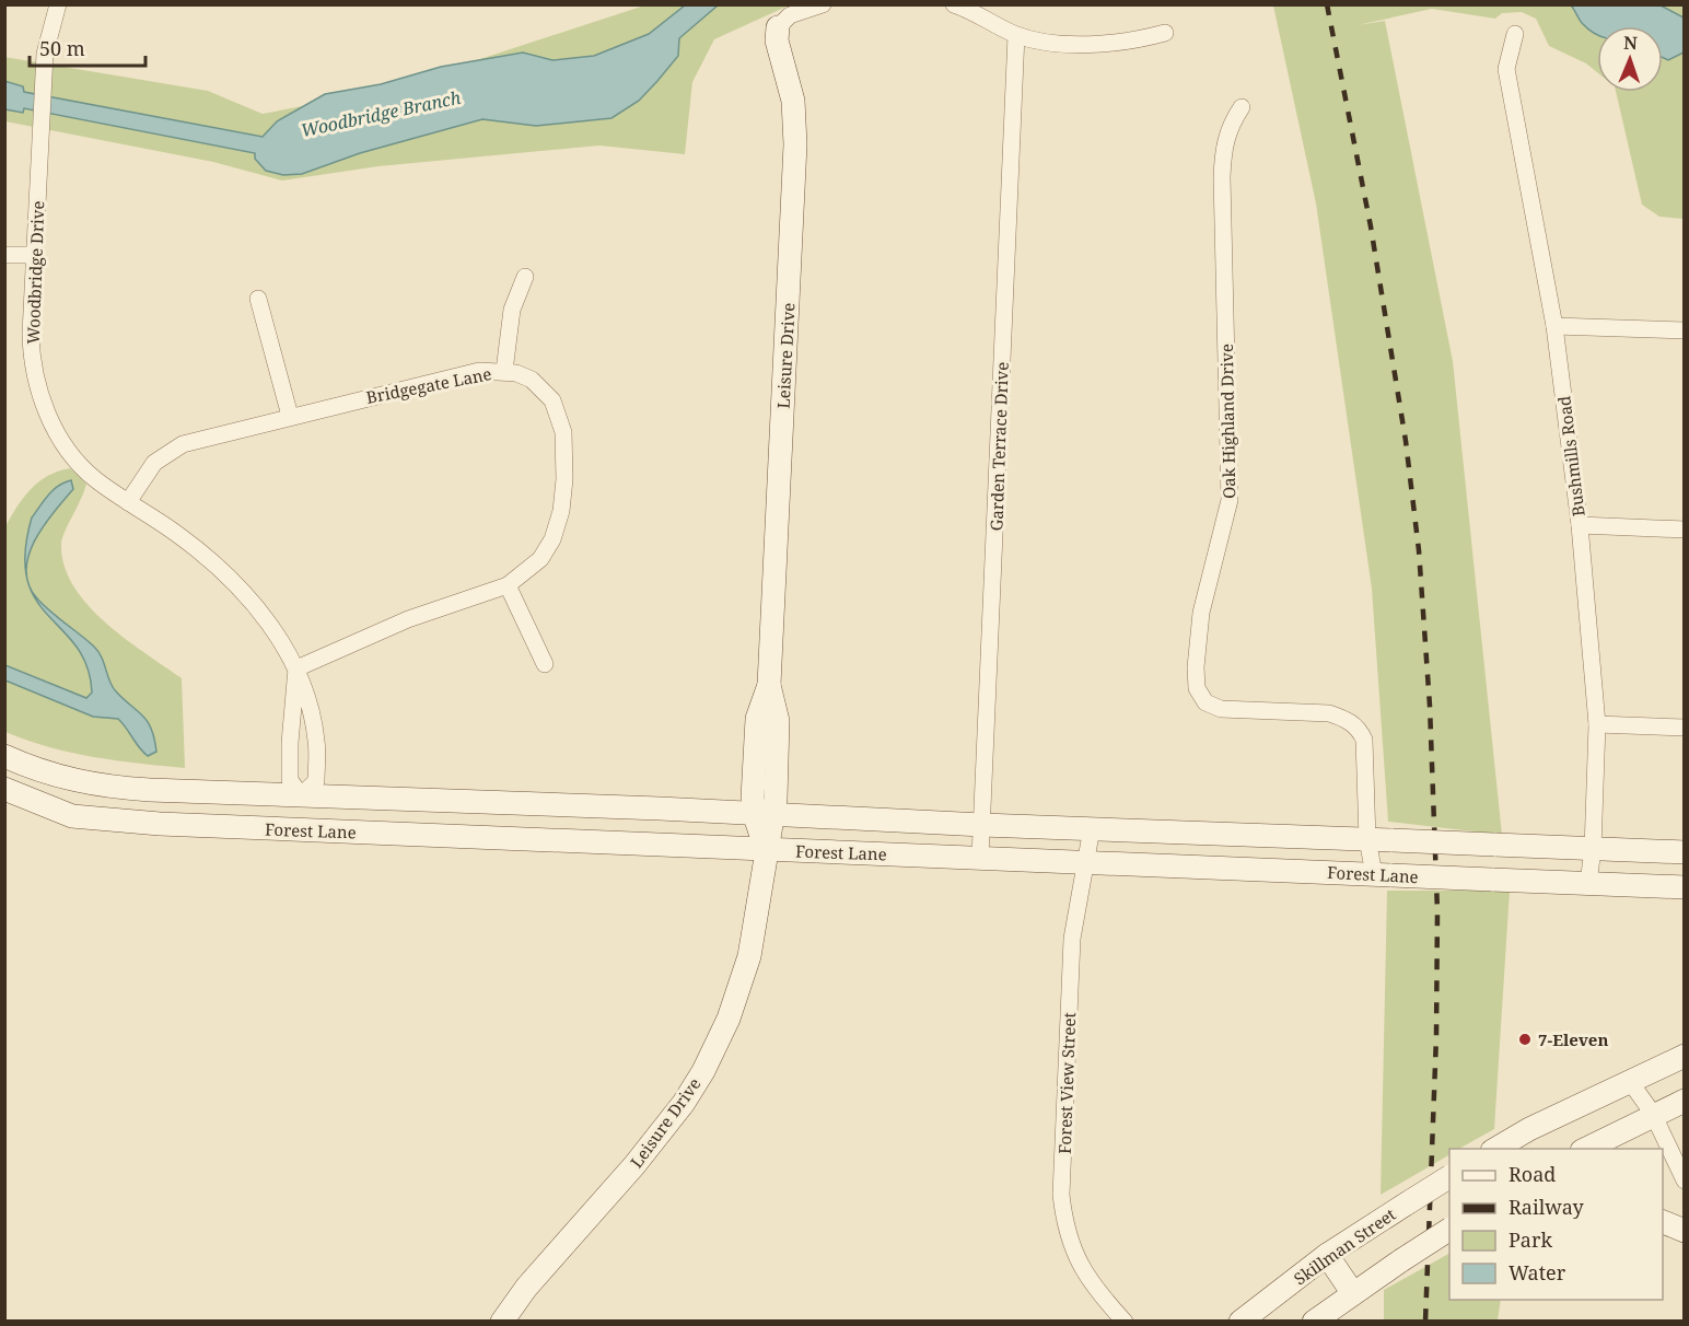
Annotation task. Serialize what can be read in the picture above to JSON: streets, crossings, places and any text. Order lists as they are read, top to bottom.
{
  "streets": {
    "main road": ["Leisure Drive", "Forest Lane", "Skillman Street"],
    "street": [
      "Woodbridge Drive",
      "Bridgegate Lane",
      "Oak Highland Drive",
      "Garden Terrace Drive",
      "Bushmills Road",
      "Forest View Street"
    ]
  },
  "crossings": [
    ["Woodbridge Drive", "Bridgegate Lane"],
    ["Woodbridge Drive", "Forest Lane"],
    ["Leisure Drive", "Forest Lane"],
    ["Oak Highland Drive", "Forest Lane"],
    ["Garden Terrace Drive", "Forest Lane"],
    ["Bushmills Road", "Forest Lane"],
    ["Forest Lane", "Forest View Street"]
  ],
  "water": ["Woodbridge Branch"],
  "places": ["7-Eleven"],
  "legend": [
    "Road",
    "Railway",
    "Park",
    "Water"
  ],
  "scale_bar": "50 m",
  "north": "top"
}
